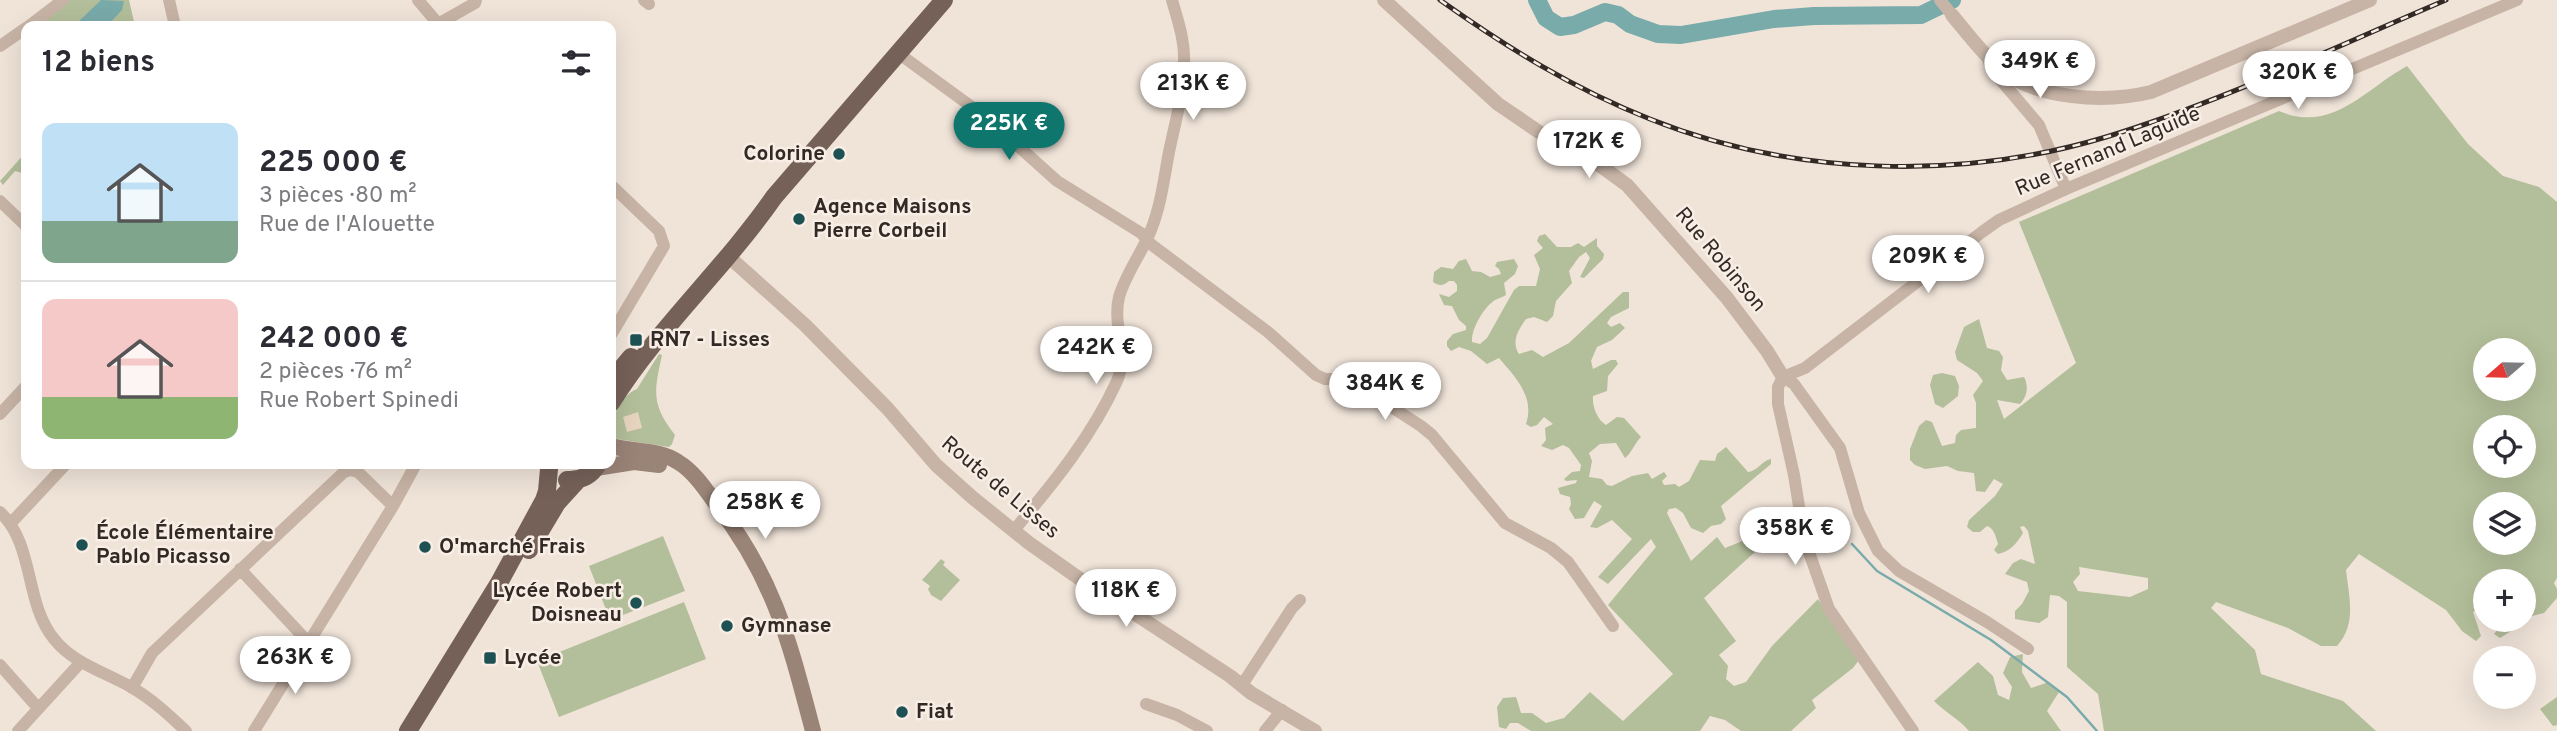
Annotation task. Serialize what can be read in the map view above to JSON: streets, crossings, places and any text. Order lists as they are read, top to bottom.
{
  "streets": {
    "street": ["Rue Fernand Laguide", "Rue Robinson", "Route de Lisses"]
  },
  "crossings": [
    ["Rue Fernand Laguide", "Rue Robinson"]
  ],
  "places": {
    "other": [
      "Colorine",
      "Agence Maisons Pierre Corbeil",
      "École Élémentaire Pablo Picasso",
      "O'marché Frais",
      "Lycée Robert Doisneau",
      "Gymnase",
      "Fiat"
    ],
    "transit": ["RN7 - Lisses", "Lycée"]
  },
  "north": "left",
  "page": {
    "heading": "12 biens",
    "price": [
      "349K €",
      "320K €",
      "213K €",
      "225K €",
      "172K €",
      "209K €",
      "242K €",
      "384K €",
      "258K €",
      "358K €",
      "118K €",
      "263K €"
    ],
    "list": [
      {
        "name": "225 000 €",
        "note": "3 pièces · 80 m² · Rue de l'Alouette"
      },
      {
        "name": "242 000 €",
        "note": "2 pièces · 76 m² · Rue Robert Spinedi"
      }
    ],
    "map_buttons": ["+", "−"]
  }
}
